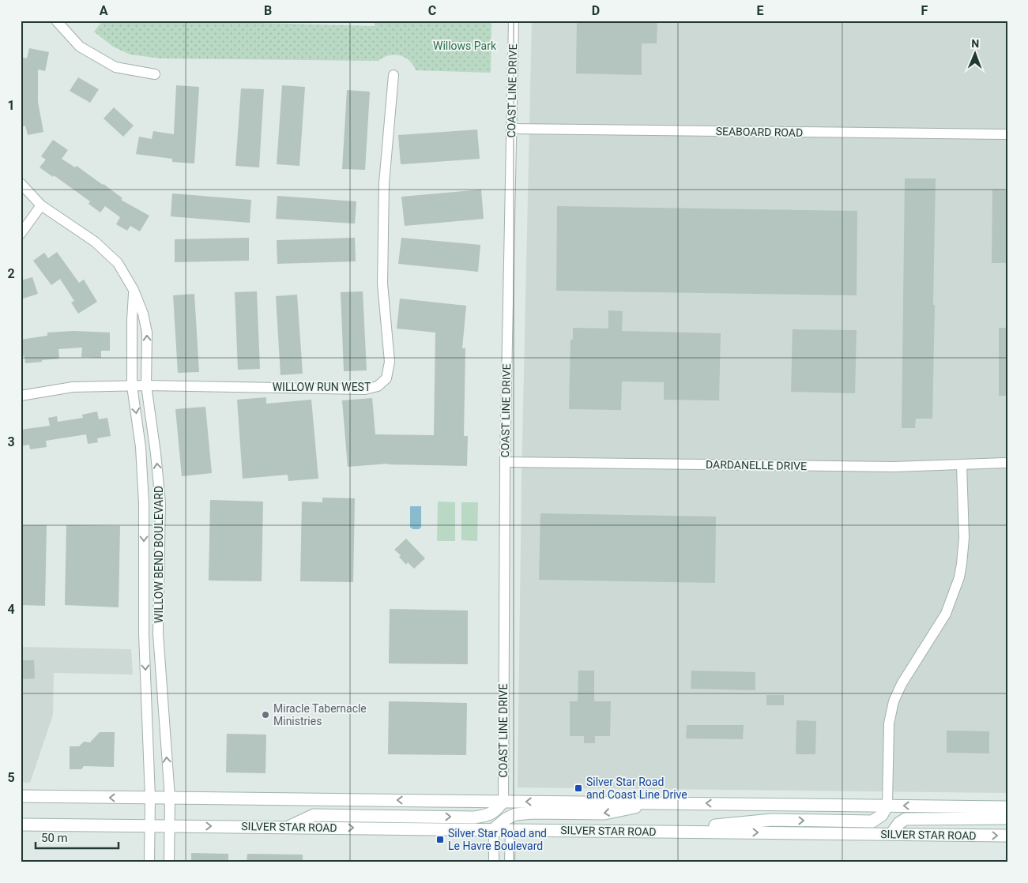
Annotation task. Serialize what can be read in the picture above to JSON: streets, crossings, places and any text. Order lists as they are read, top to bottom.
{
  "streets": {
    "main road": ["SILVER STAR ROAD"],
    "street": [
      "COAST LINE DRIVE",
      "SEABOARD ROAD",
      "WILLOW RUN WEST",
      "DARDANELLE DRIVE",
      "WILLOW BEND BOULEVARD"
    ]
  },
  "crossings": [
    ["COAST LINE DRIVE", "SEABOARD ROAD"],
    ["COAST LINE DRIVE", "DARDANELLE DRIVE"],
    ["WILLOW RUN WEST", "WILLOW BEND BOULEVARD"],
    ["WILLOW BEND BOULEVARD", "SILVER STAR ROAD"]
  ],
  "parks": ["Willows Park"],
  "places": {
    "other": ["Miracle Tabernacle Ministries"],
    "transit": ["Silver Star Road and Coast Line Drive", "Silver Star Road and Le Havre Boulevard"]
  },
  "scale_bar": "50 m",
  "north": "top",
  "grid": {
    "columns": [
      "A",
      "B",
      "C",
      "D",
      "E",
      "F"
    ],
    "rows": [
      "1",
      "2",
      "3",
      "4",
      "5"
    ]
  }
}
